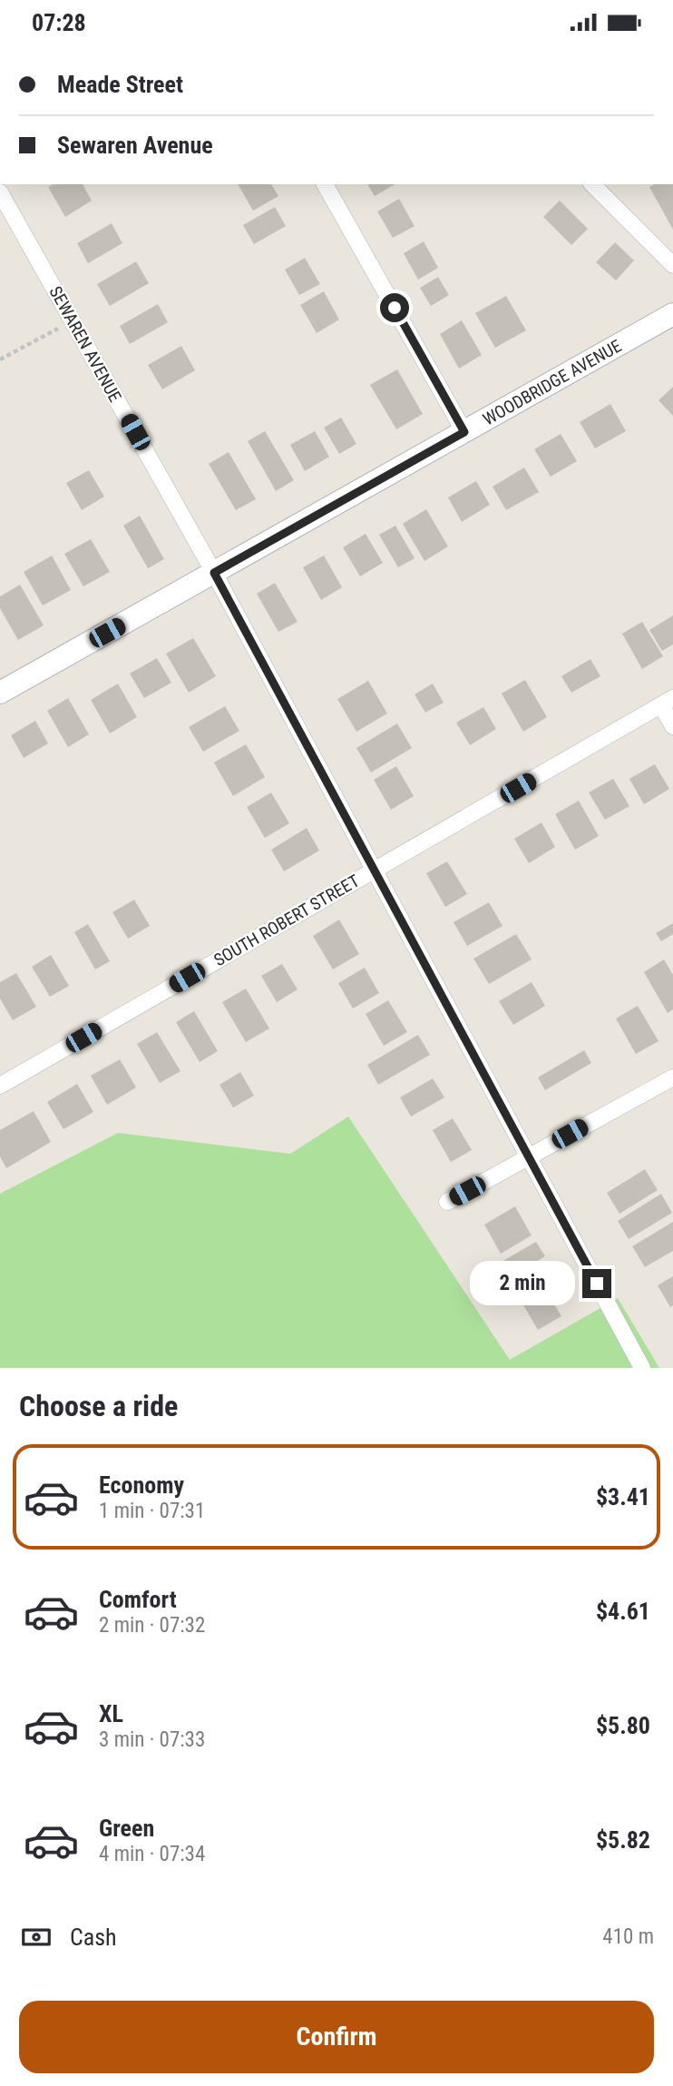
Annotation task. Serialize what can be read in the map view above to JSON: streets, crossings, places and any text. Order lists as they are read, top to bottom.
{
  "streets": {
    "street": ["SEWAREN AVENUE", "WOODBRIDGE AVENUE", "SOUTH ROBERT STREET"]
  },
  "crossings": [
    ["SEWAREN AVENUE", "WOODBRIDGE AVENUE"],
    ["SEWAREN AVENUE", "SOUTH ROBERT STREET"]
  ],
  "page": {
    "status": "07:28",
    "banner": ["Meade Street", "Sewaren Avenue"],
    "bubble": "2 min",
    "heading": "Choose a ride",
    "list": [
      {
        "name": "Economy",
        "note": "1 min · 07:31",
        "value": "$3.41"
      },
      {
        "name": "Comfort",
        "note": "2 min · 07:32",
        "value": "$4.61"
      },
      {
        "name": "XL",
        "note": "3 min · 07:33",
        "value": "$5.80"
      },
      {
        "name": "Green",
        "note": "4 min · 07:34",
        "value": "$5.82"
      }
    ],
    "pay": ["Cash", "410 m"],
    "buttons": "Confirm"
  }
}
